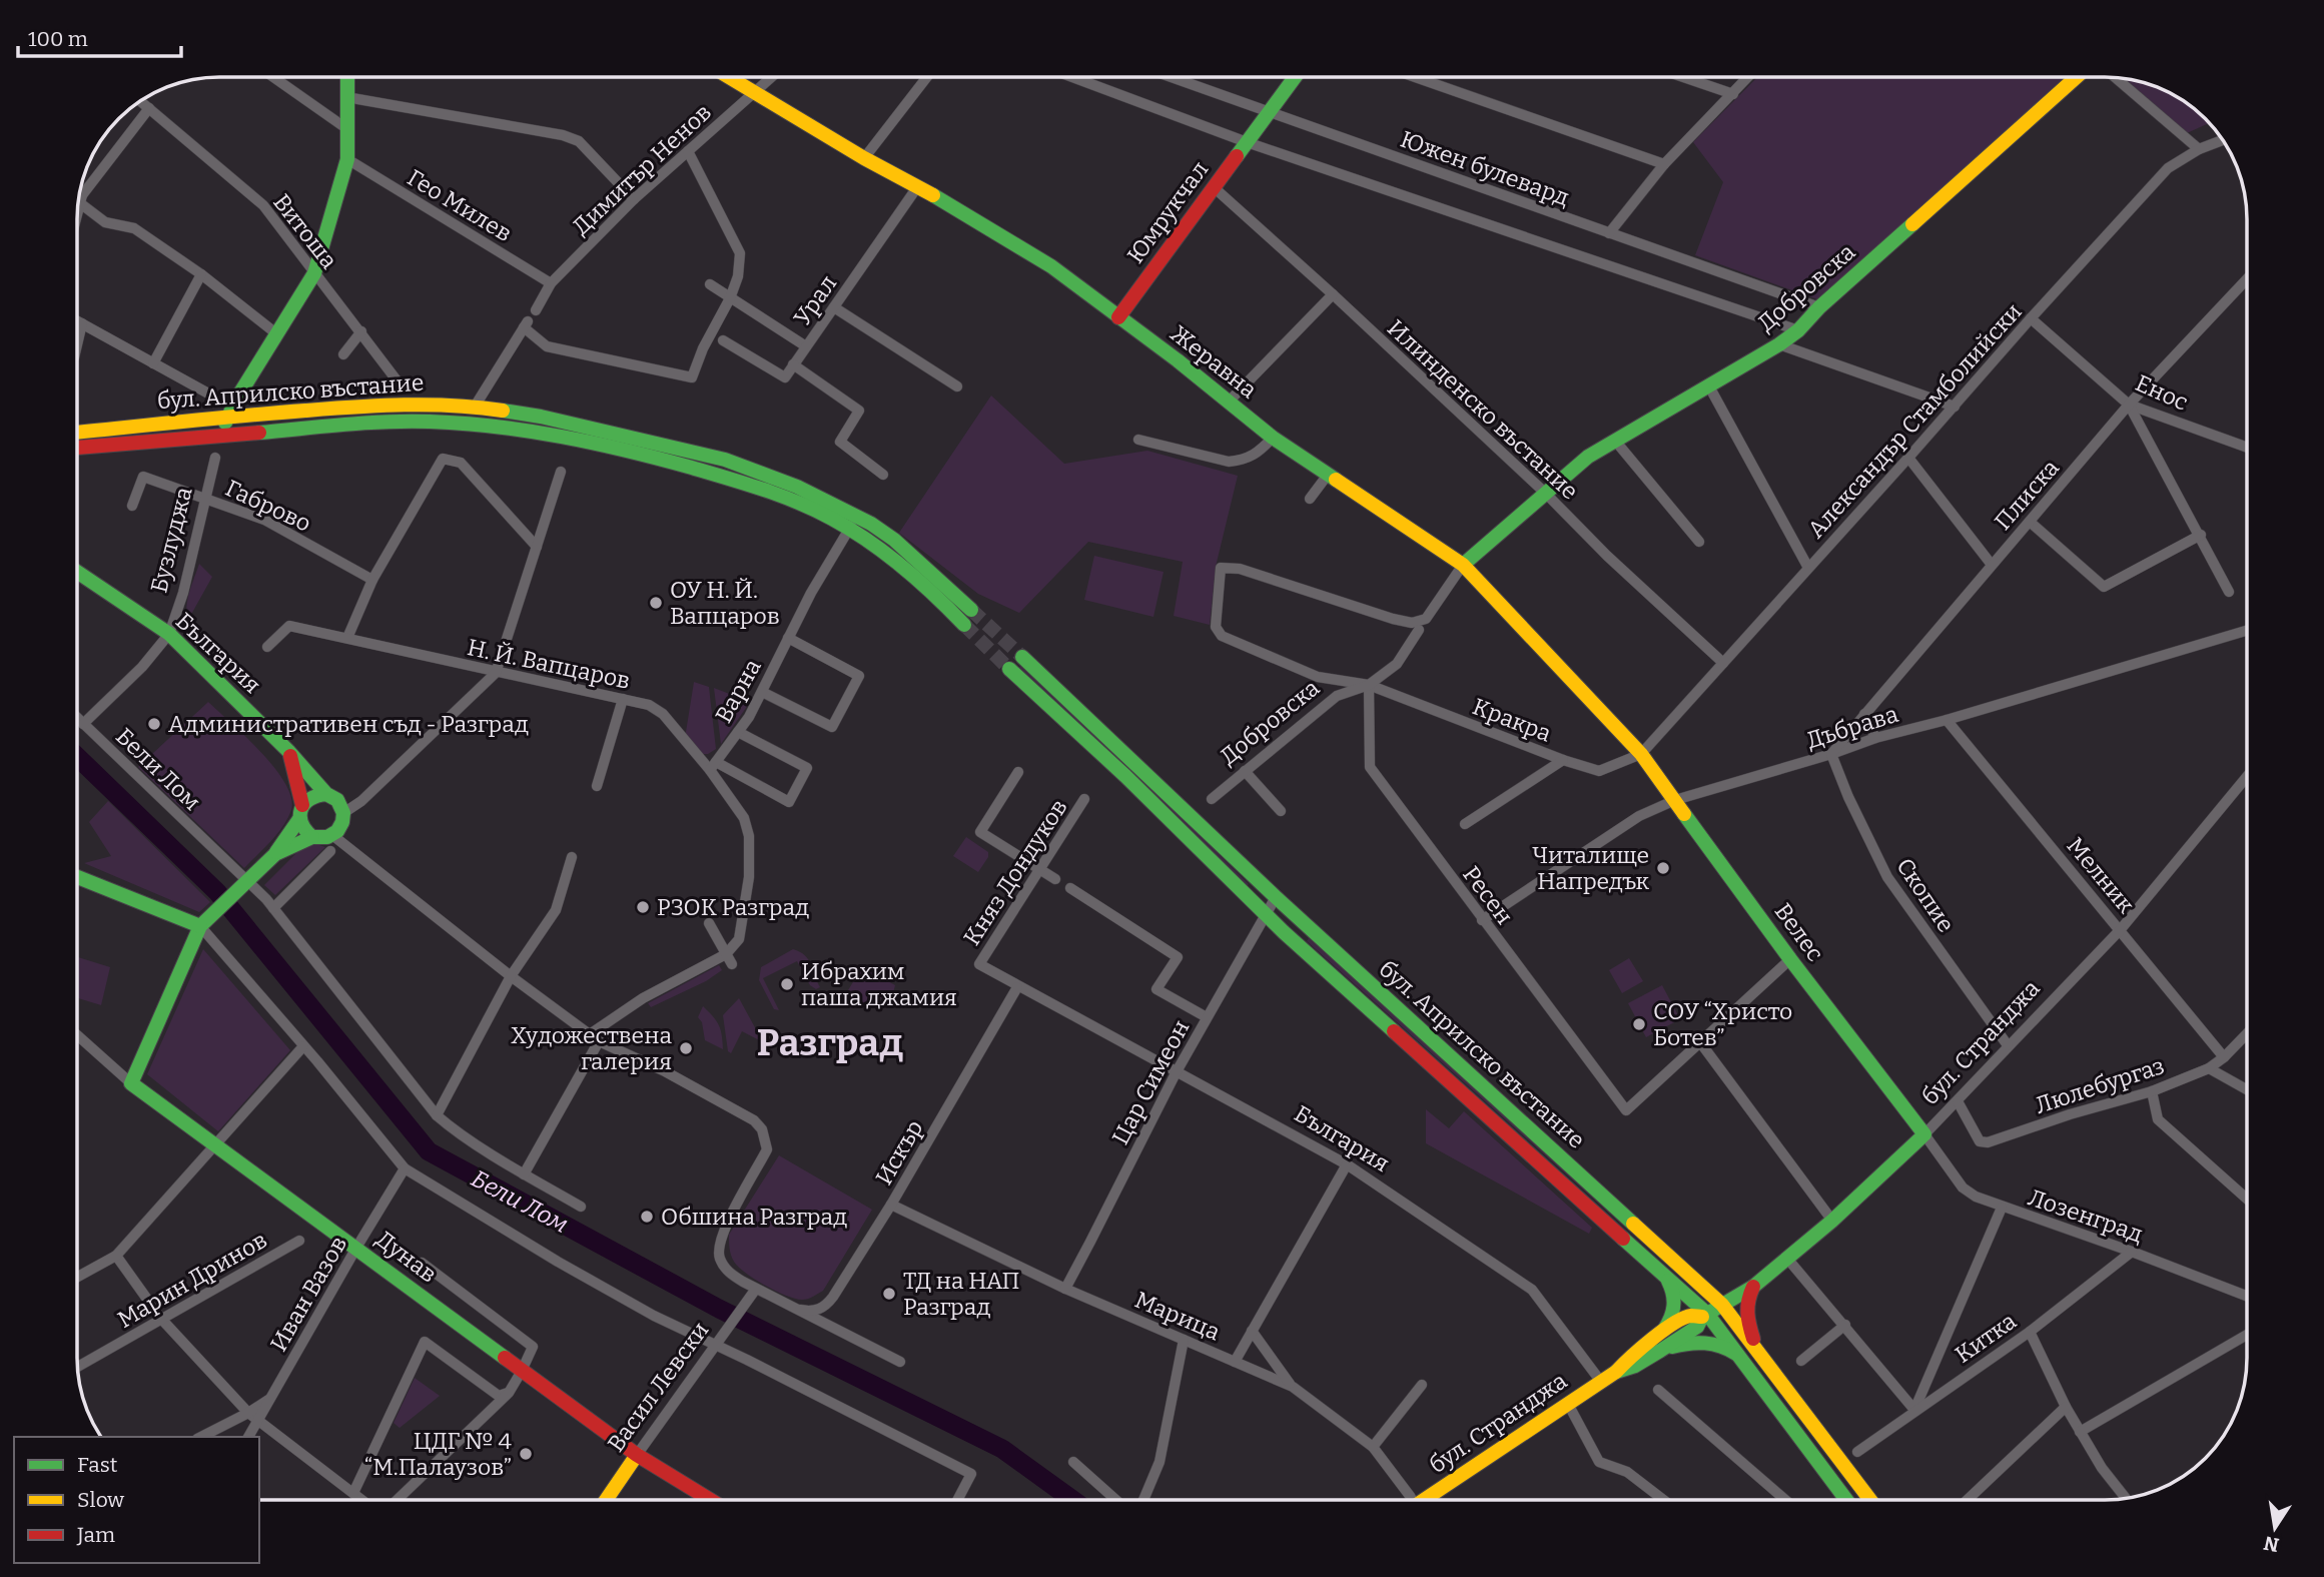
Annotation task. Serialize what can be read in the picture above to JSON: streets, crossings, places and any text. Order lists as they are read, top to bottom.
{
  "streets": {
    "street": [
      "Южен булевард",
      "Димитър Ненов",
      "Гео Милев",
      "Юмрукчал",
      "Витоша",
      "Добровска",
      "Урал",
      "Жеравна",
      "бул. Априлско въстание",
      "Енос",
      "Илинденско въстание",
      "Александър Стамболийски",
      "Плиска",
      "Габрово",
      "Бузлуджа",
      "България",
      "Н. Й. Вапцаров",
      "Варна",
      "Кракра",
      "Дъбрава",
      "Бели Лом",
      "Княз Дондуков",
      "Мелник",
      "Ресен",
      "Скопие",
      "Велес",
      "бул. Странджа",
      "Цар Симеон",
      "Люлебургаз",
      "Искър",
      "Лозенград",
      "Дунав",
      "Марин Дринов",
      "Иван Вазов",
      "Марица",
      "Китка",
      "Васил Левски"
    ]
  },
  "crossings": [
    ["Южен булевард", "Юмрукчал"],
    ["Южен булевард", "Добровска"],
    ["Димитър Ненов", "Гео Милев"],
    ["Димитър Ненов", "Жеравна"],
    ["Юмрукчал", "Жеравна"],
    ["Юмрукчал", "Илинденско въстание"],
    ["Добровска", "Жеравна"],
    ["Добровска", "Илинденско въстание"],
    ["Добровска", "Кракра"],
    ["Добровска", "Ресен"],
    ["Урал", "Жеравна"],
    ["Жеравна", "Александър Стамболийски"],
    ["Жеравна", "Кракра"],
    ["Жеравна", "Велес"],
    ["бул. Априлско въстание", "Варна"],
    ["бул. Априлско въстание", "бул. Странджа"],
    ["бул. Априлско въстание", "Цар Симеон"],
    ["Енос", "Александър Стамболийски"],
    ["Енос", "Плиска"],
    ["Илинденско въстание", "Александър Стамболийски"],
    ["Александър Стамболийски", "Кракра"],
    ["Александър Стамболийски", "Велес"],
    ["Плиска", "Дъбрава"],
    ["Плиска", "Скопие"],
    ["Габрово", "Бузлуджа"],
    ["Бузлуджа", "България"],
    ["Бузлуджа", "Бели Лом"],
    ["България", "Княз Дондуков"],
    ["България", "бул. Странджа"],
    ["България", "Цар Симеон"],
    ["България", "Искър"],
    ["Н. Й. Вапцаров", "Варна"],
    ["Кракра", "Ресен"],
    ["Кракра", "Велес"],
    ["Дъбрава", "Мелник"],
    ["Дъбрава", "Ресен"],
    ["Дъбрава", "Скопие"],
    ["Дъбрава", "Велес"],
    ["Княз Дондуков", "Искър"],
    ["Мелник", "бул. Странджа"],
    ["Мелник", "Люлебургаз"],
    ["Скопие", "бул. Странджа"],
    ["Велес", "бул. Странджа"],
    ["Велес", "Лозенград"],
    ["бул. Странджа", "Люлебургаз"],
    ["бул. Странджа", "Лозенград"],
    ["Цар Симеон", "Марица"],
    ["Искър", "Марица"],
    ["Лозенград", "Китка"],
    ["Дунав", "Иван Вазов"],
    ["Дунав", "Васил Левски"]
  ],
  "districts": ["Разград"],
  "water": ["Бели Лом"],
  "places": [
    "ОУ Н. Й. Вапцаров",
    "Административен съд - Разград",
    "Читалище Напредък",
    "РЗОК Разград",
    "Ибрахим паша джамия",
    "СОУ “Христо Ботев”",
    "Художествена галерия",
    "Обшина Разград",
    "ТД на НАП Разград",
    "ЦДГ № 4 “М.Палаузов”"
  ],
  "legend": ["Fast", "Slow", "Jam"],
  "scale_bar": "100 m",
  "north": "bottom"
}
